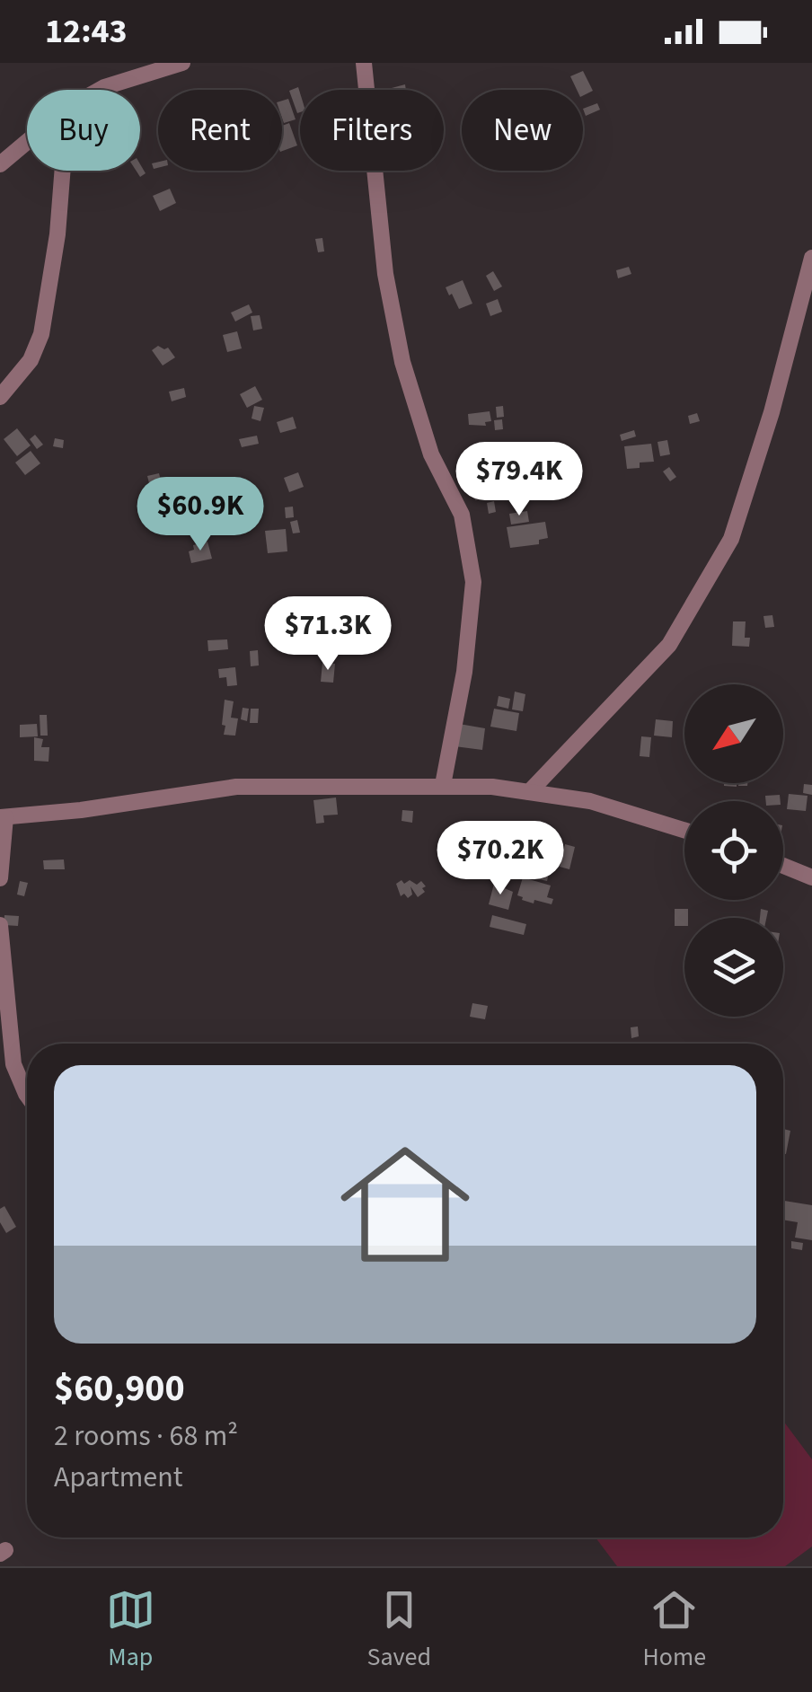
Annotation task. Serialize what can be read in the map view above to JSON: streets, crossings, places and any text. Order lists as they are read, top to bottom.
{
  "north": "bottom left",
  "page": {
    "status": "12:43",
    "chip": [
      "Buy",
      "Rent",
      "Filters",
      "New"
    ],
    "price": [
      "$79.4K",
      "$60.9K",
      "$71.3K",
      "$70.2K"
    ],
    "list": [
      {
        "name": "$60,900",
        "note": "2 rooms · 68 m² · Apartment"
      }
    ],
    "tabs": ["Map", "Saved", "Home"]
  }
}
